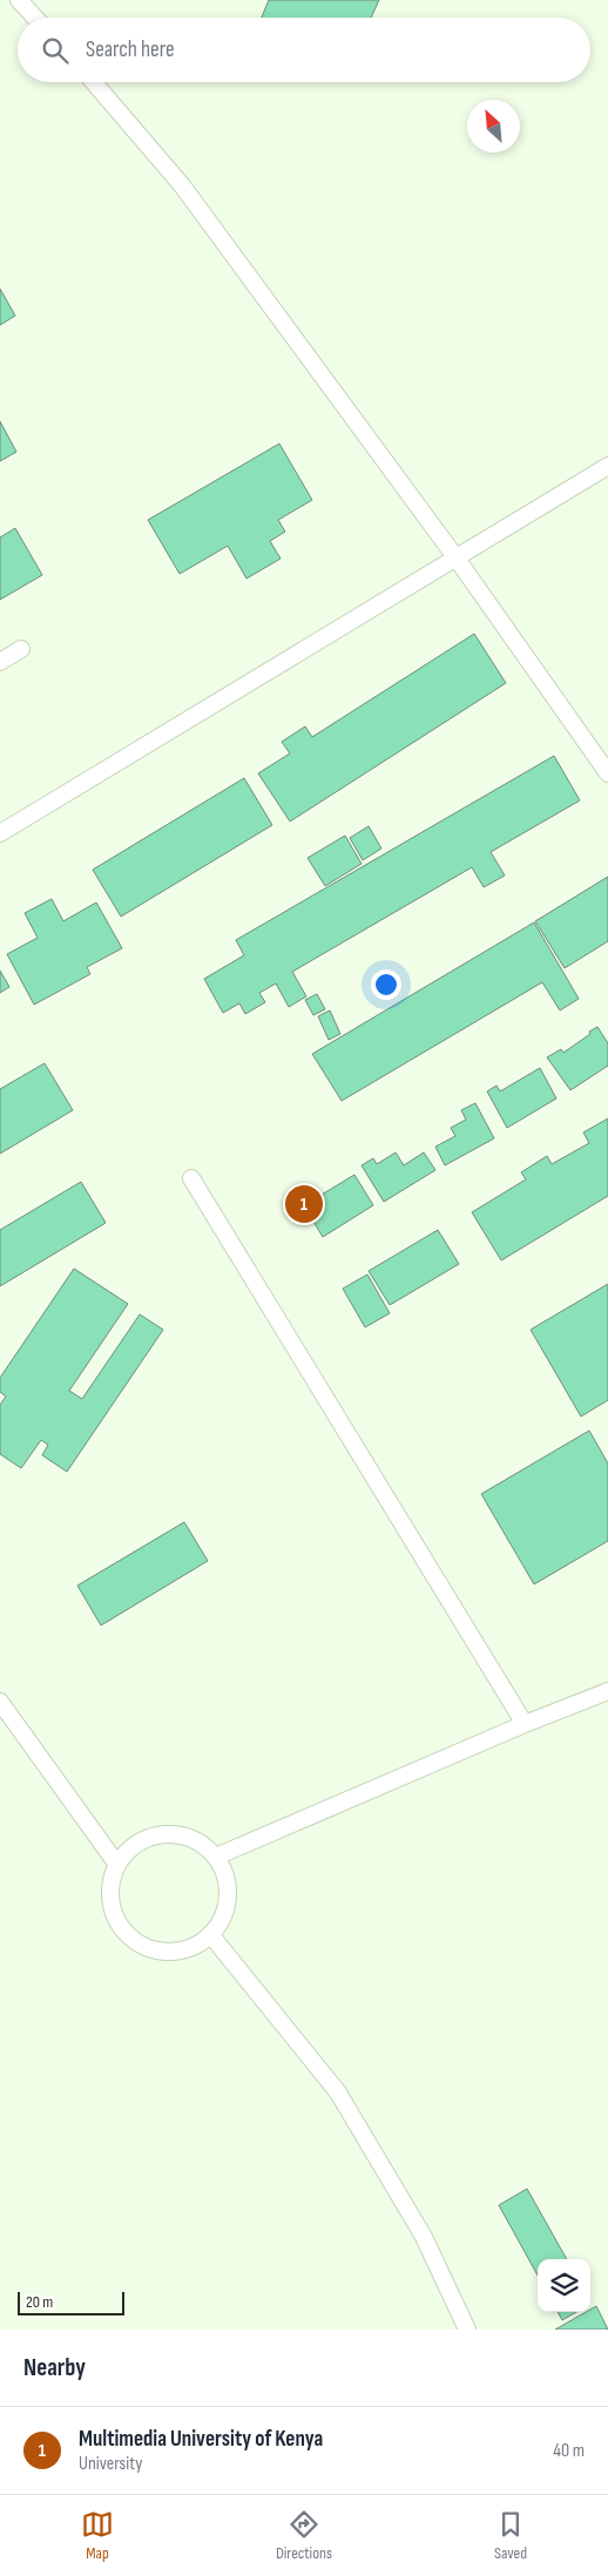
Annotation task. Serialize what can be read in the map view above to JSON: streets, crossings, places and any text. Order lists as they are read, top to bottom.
{
  "scale_bar": "20 m",
  "north": "top left",
  "page": {
    "search": "Search here",
    "pins": "1",
    "scale": "20 m",
    "heading": "Nearby",
    "list": [
      {
        "mark": "1",
        "name": "Multimedia University of Kenya",
        "note": "University",
        "value": "40 m"
      }
    ],
    "nav": ["Map", "Directions", "Saved"]
  }
}
